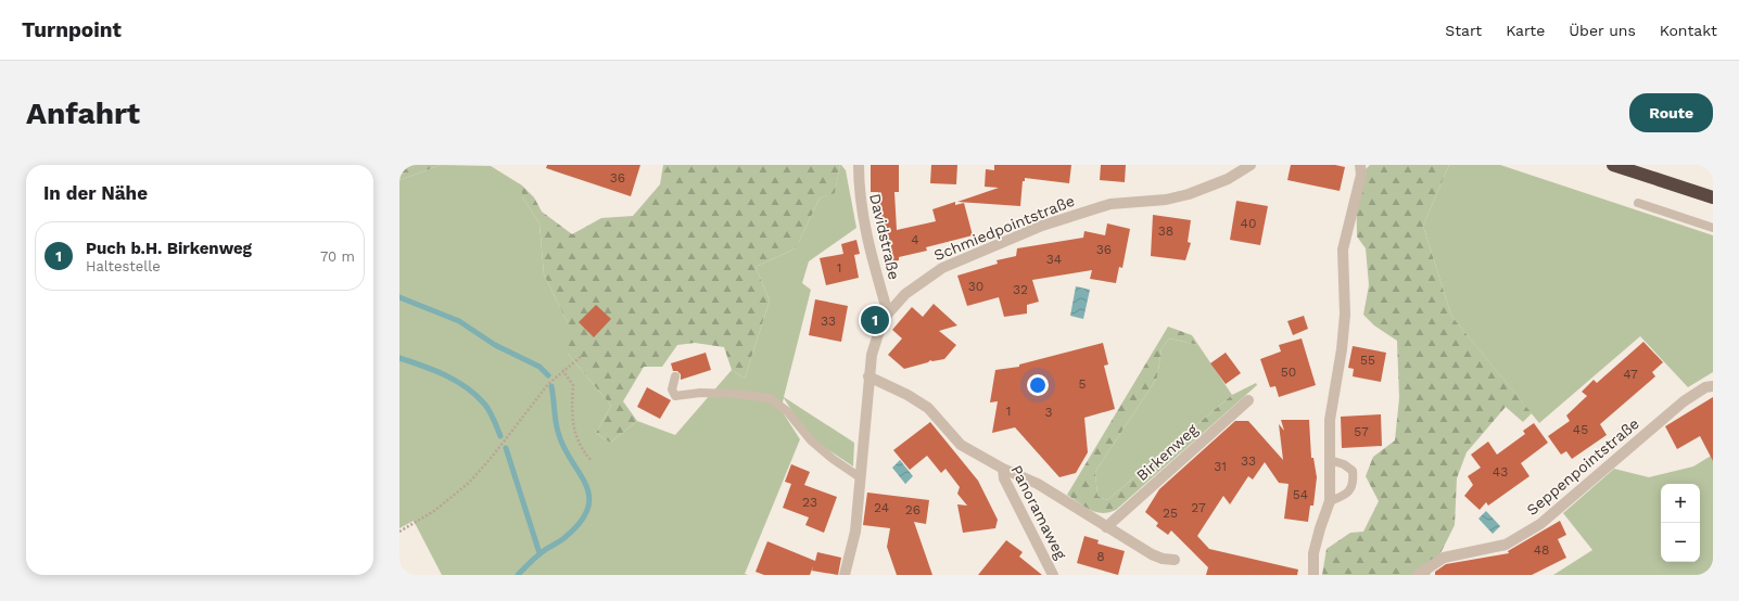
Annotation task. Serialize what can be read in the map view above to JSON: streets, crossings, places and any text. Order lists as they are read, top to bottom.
{
  "streets": {
    "street": [
      "Schmiedpointstraße",
      "Davidstraße",
      "Birkenweg",
      "Seppenpointstraße",
      "Panoramaweg"
    ]
  },
  "crossings": [
    ["Schmiedpointstraße", "Davidstraße"],
    ["Schmiedpointstraße", "Panoramaweg"]
  ],
  "house_numbers": [
    "36",
    "40",
    "38",
    "4",
    "36",
    "34",
    "1",
    "30",
    "32",
    "33",
    "55",
    "50",
    "47",
    "5",
    "1",
    "3",
    "45",
    "57",
    "33",
    "31",
    "43",
    "54",
    "23",
    "24",
    "27",
    "26",
    "25",
    "48",
    "8"
  ],
  "page": {
    "header": "Turnpoint",
    "nav": [
      "Start",
      "Karte",
      "Über uns",
      "Kontakt"
    ],
    "buttons": "Route",
    "title": "Anfahrt",
    "heading": "In der Nähe",
    "list": [
      {
        "mark": "1",
        "name": "Puch b.H. Birkenweg",
        "note": "Haltestelle",
        "value": "70 m"
      }
    ],
    "pins": "1",
    "map_buttons": ["+", "−"]
  }
}
